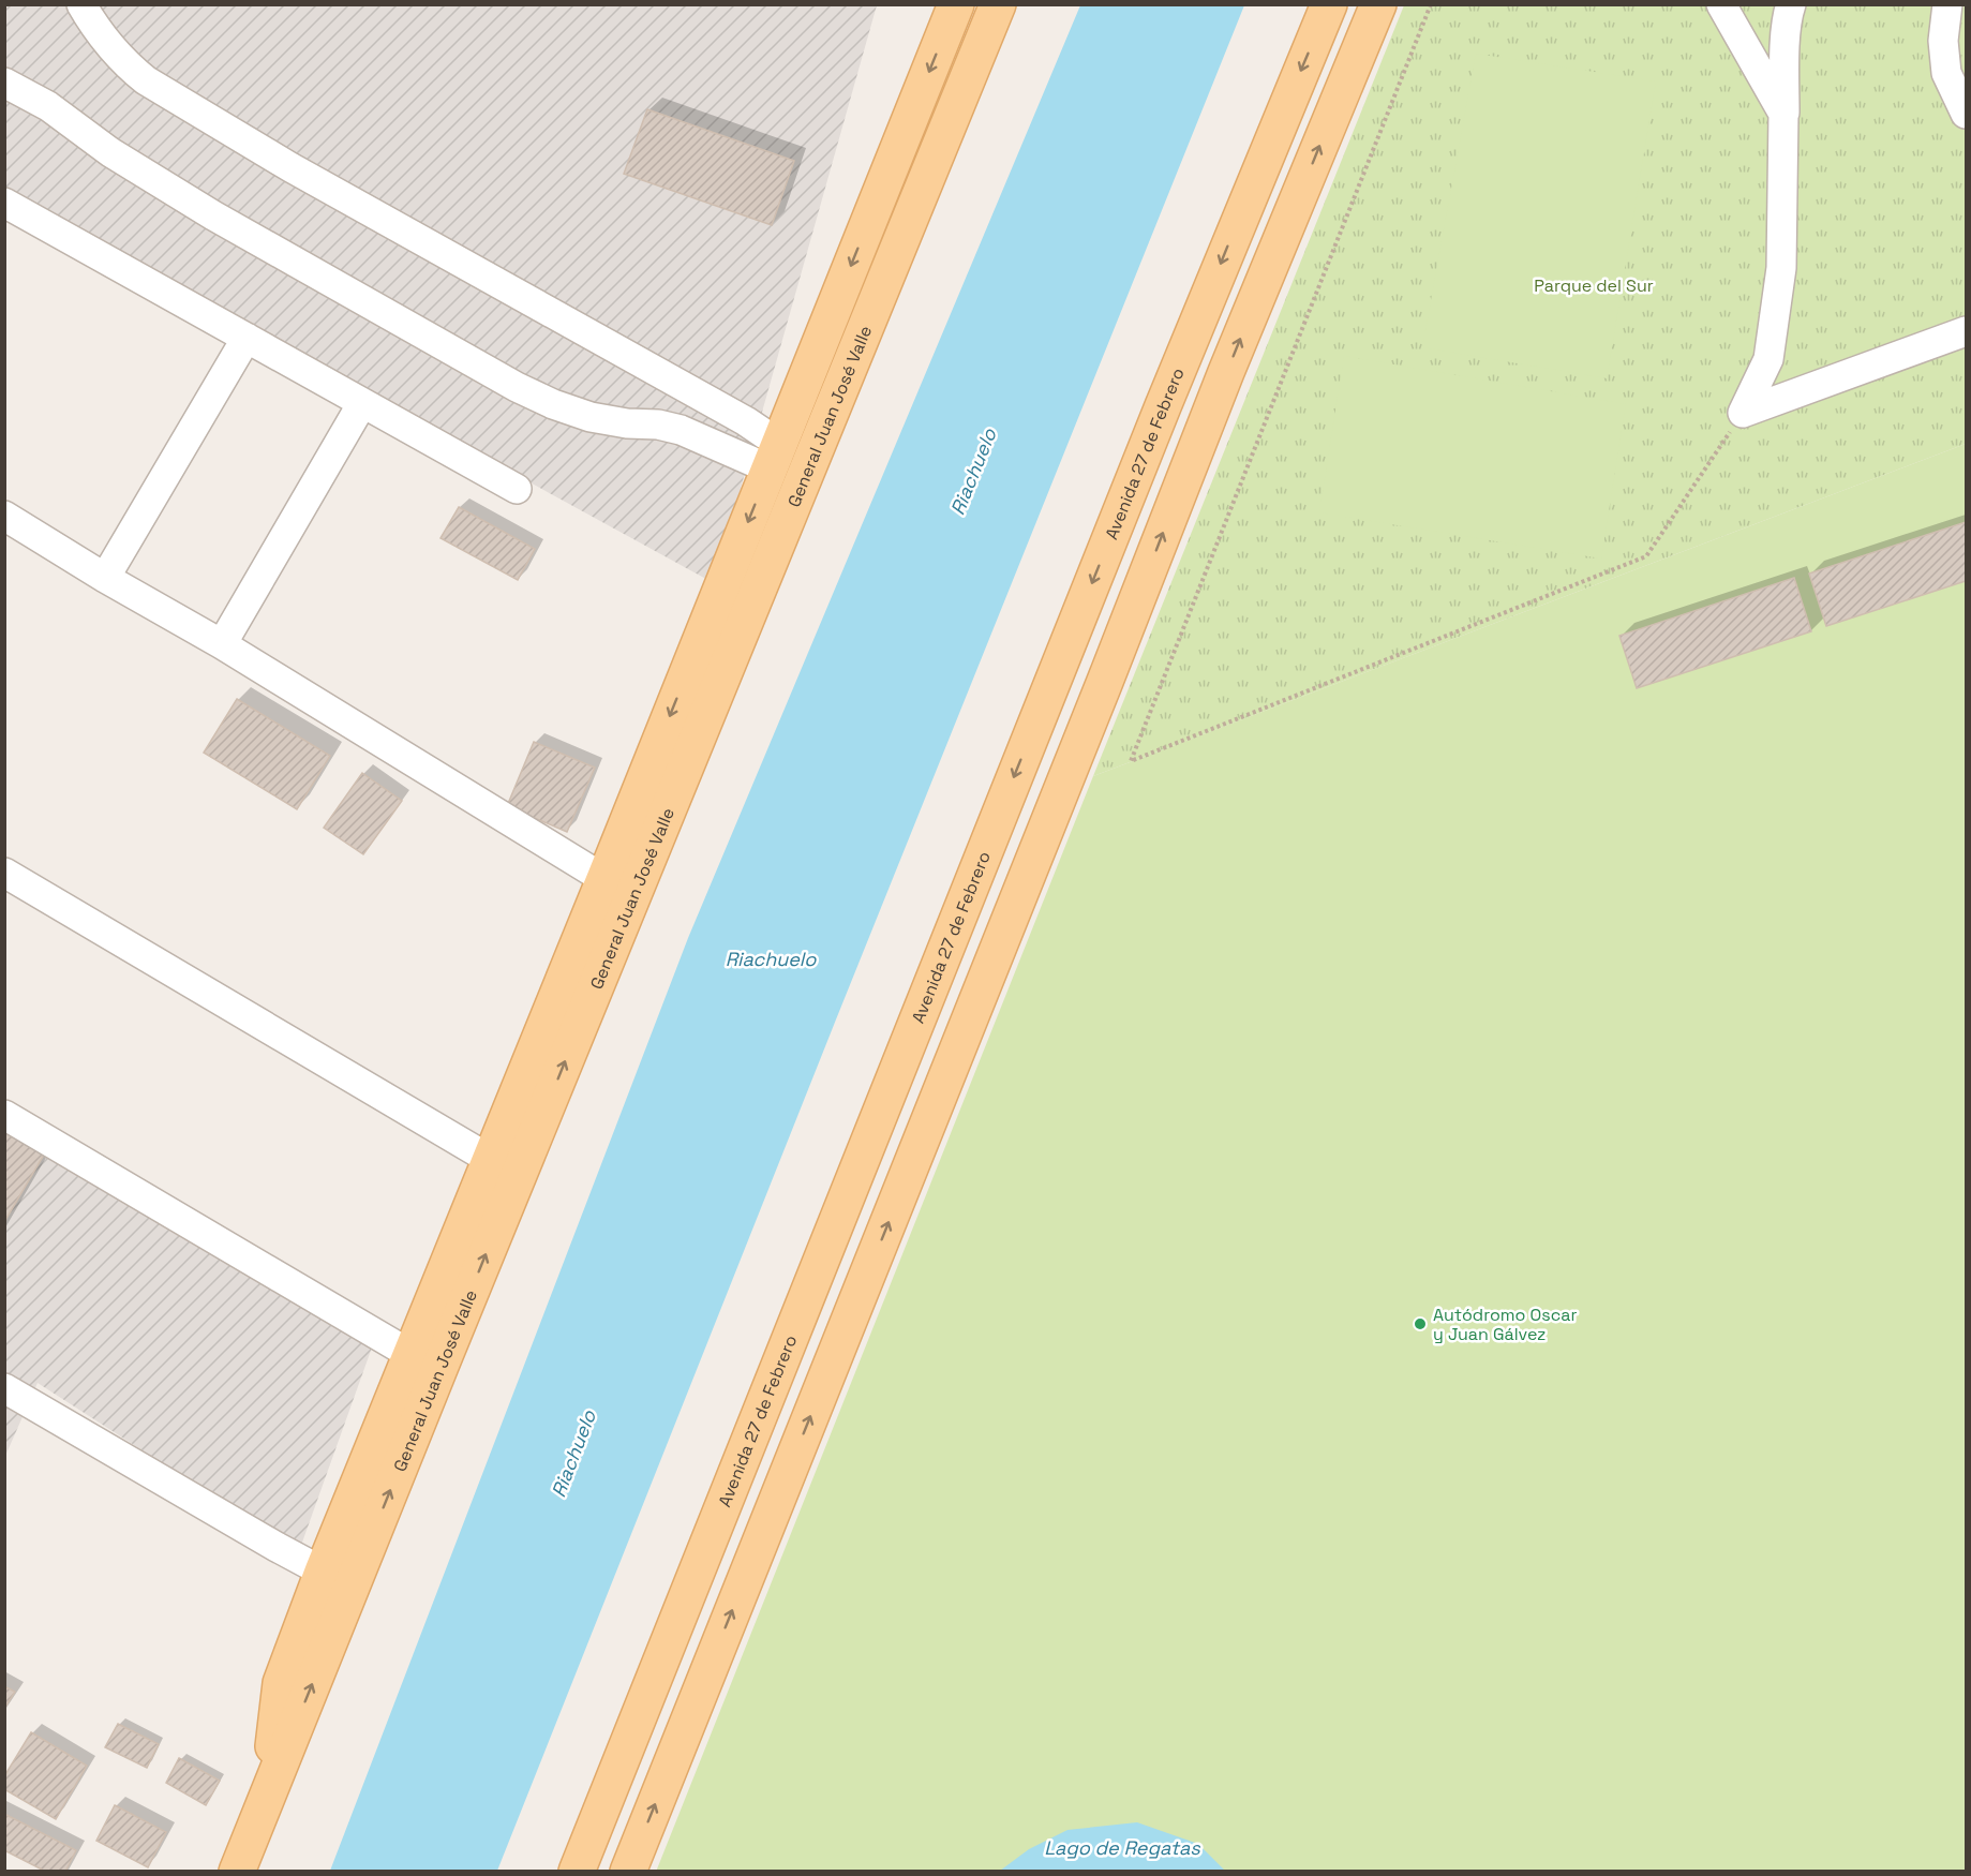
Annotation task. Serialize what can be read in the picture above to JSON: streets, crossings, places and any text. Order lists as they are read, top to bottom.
{
  "streets": {
    "main road": ["General Juan José Valle", "Avenida 27 de Febrero"]
  },
  "water": ["Riachuelo", "Lago de Regatas"],
  "parks": ["Parque del Sur"],
  "places": ["Autódromo Oscar y Juan Gálvez"]
}
